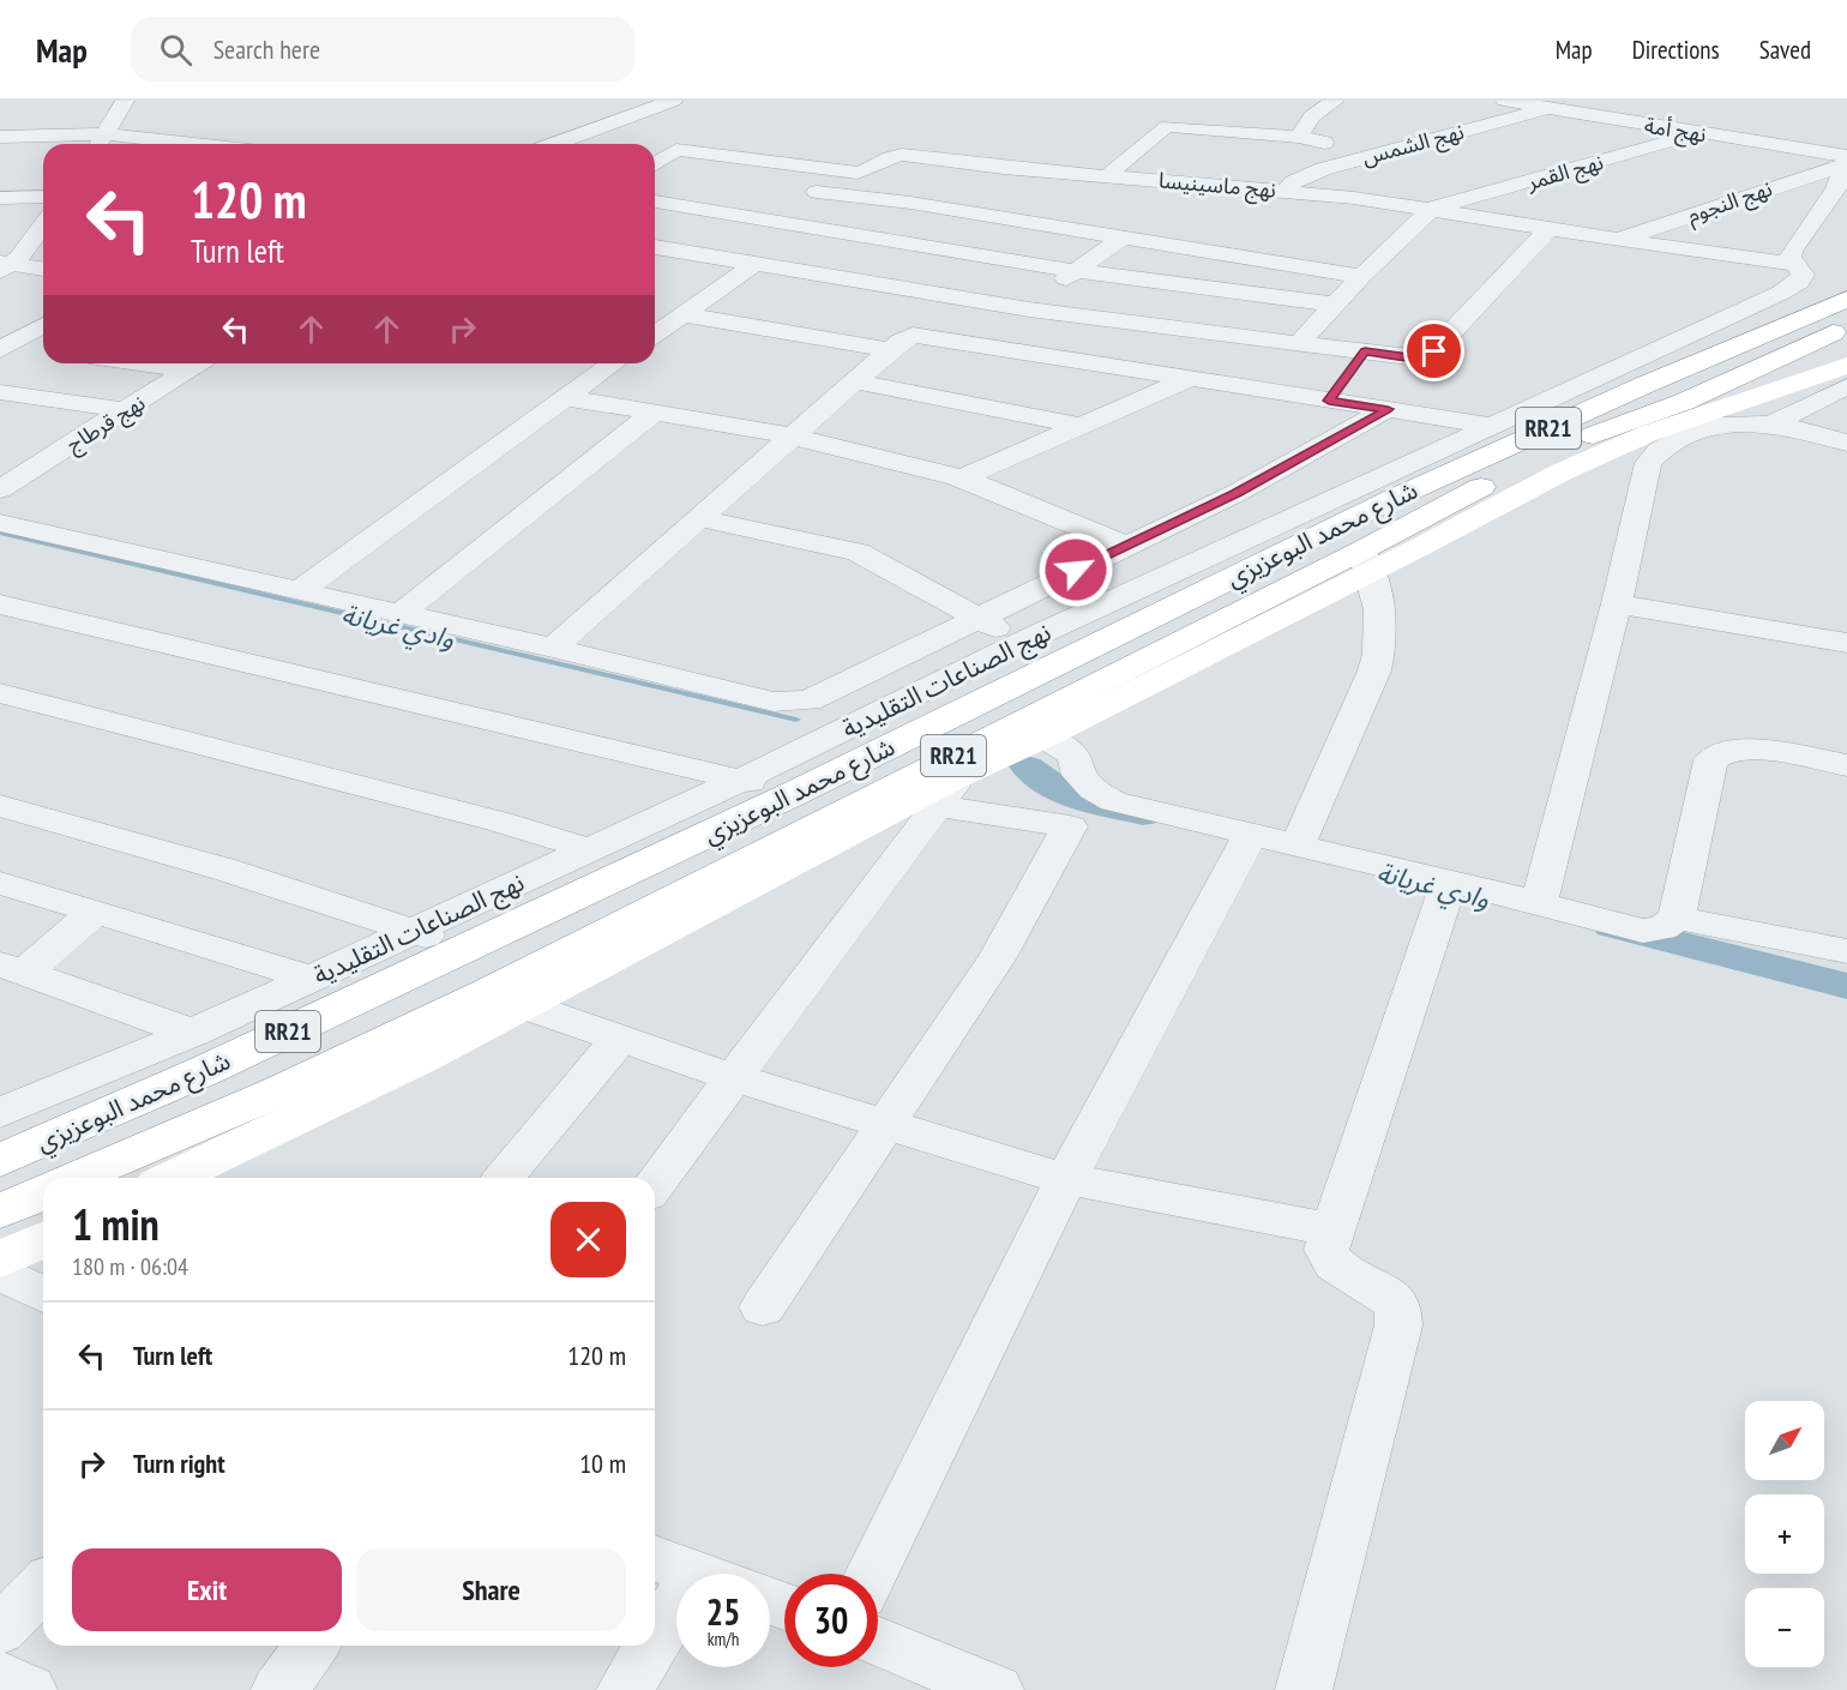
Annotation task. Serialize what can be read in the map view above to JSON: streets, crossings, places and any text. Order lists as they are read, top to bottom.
{
  "streets": {
    "main road": ["RR21", "شارع محمد البوعزيزي"],
    "street": [
      "نهج أمة",
      "نهج الشمس",
      "نهج القمر",
      "نهج ماسينيسا",
      "نهج النجوم",
      "نهج قرطاج",
      "نهج الصناعات التقليدية"
    ]
  },
  "crossings": [
    ["نهج أمة", "نهج الشمس"],
    ["نهج أمة", "نهج القمر"],
    ["نهج أمة", "نهج النجوم"],
    ["نهج أمة", "نهج الصناعات التقليدية"],
    ["نهج الشمس", "نهج ماسينيسا"],
    ["نهج القمر", "نهج ماسينيسا"],
    ["نهج ماسينيسا", "نهج النجوم"],
    ["نهج ماسينيسا", "نهج الصناعات التقليدية"],
    ["نهج النجوم", "نهج الصناعات التقليدية"]
  ],
  "water": ["وادي غريانة"],
  "north": "top right",
  "page": {
    "header": "Map",
    "search": "Search here",
    "nav": ["Map", "Directions", "Saved"],
    "turn": ["120 m", "Turn left"],
    "heading": ["1 min", "180 m · 06:04"],
    "list": [
      {
        "name": "Turn left",
        "value": "120 m"
      },
      {
        "name": "Turn right",
        "value": "10 m"
      }
    ],
    "map_buttons": ["+", "−"],
    "buttons": ["Exit", "Share"],
    "speed": "25 km/h",
    "limit": "30"
  }
}
